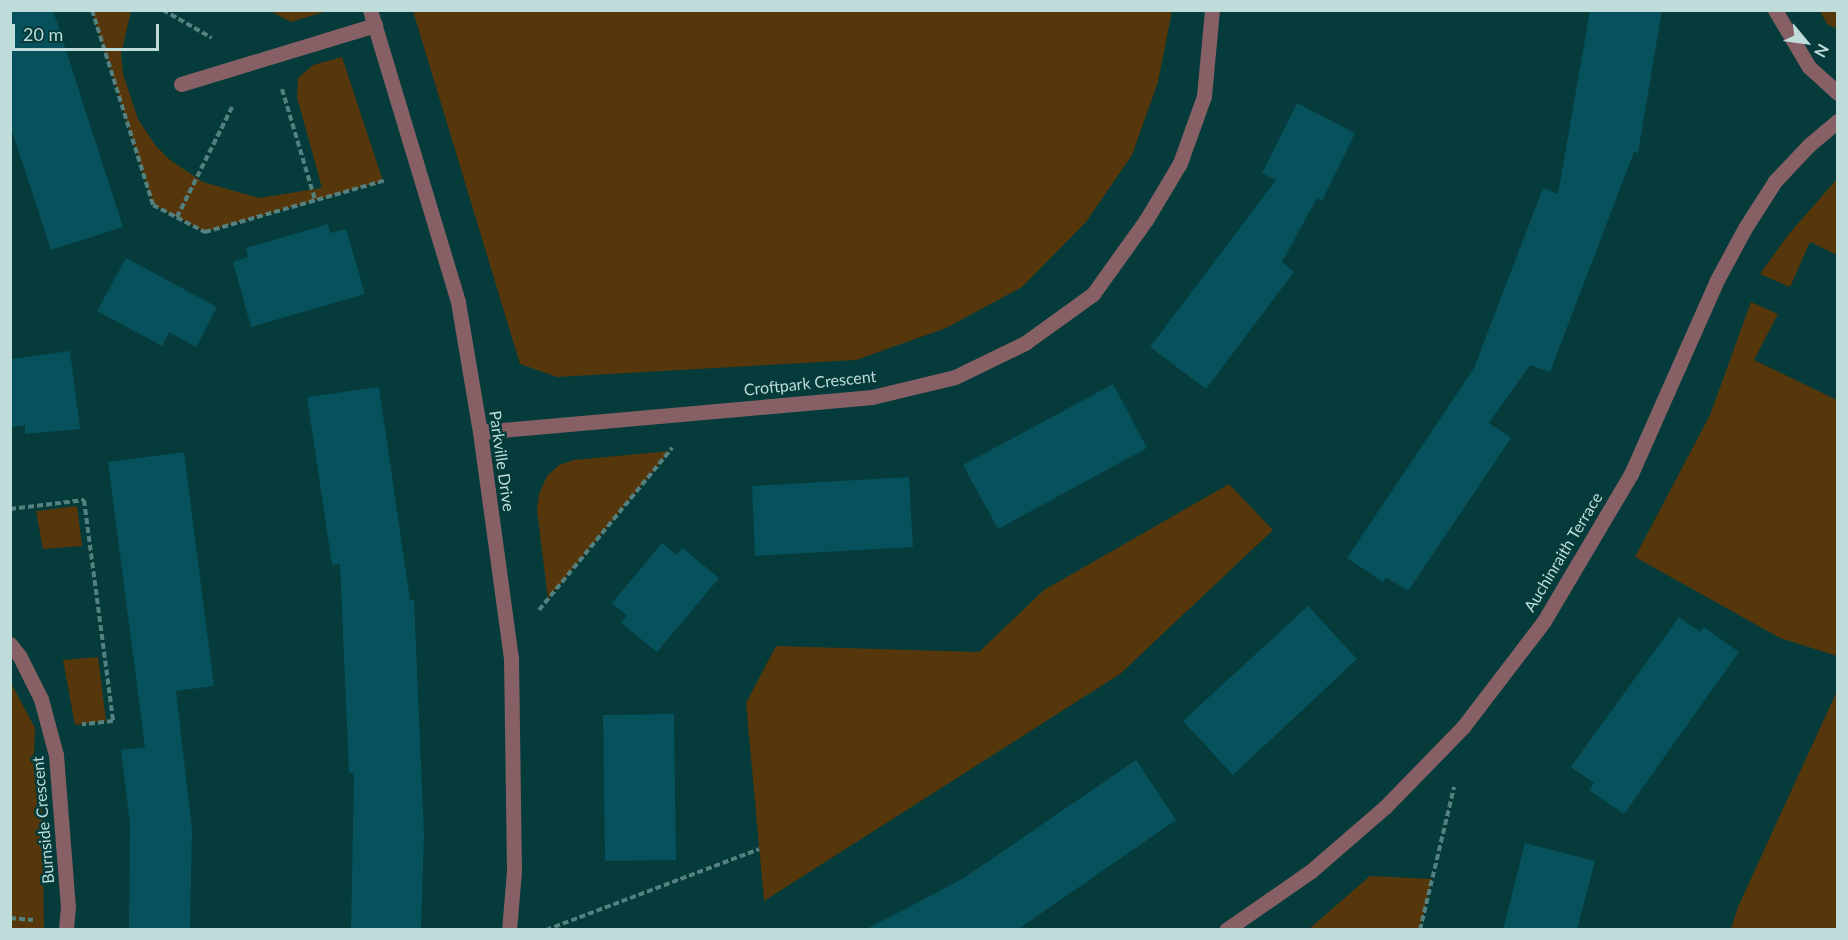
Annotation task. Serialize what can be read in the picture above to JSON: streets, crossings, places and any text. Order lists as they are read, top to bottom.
{
  "streets": {
    "street": [
      "Croftpark Crescent",
      "Parkville Drive",
      "Auchinraith Terrace",
      "Burnside Crescent"
    ]
  },
  "crossings": [
    ["Croftpark Crescent", "Parkville Drive"]
  ],
  "scale_bar": "20 m",
  "north": "bottom right"
}
